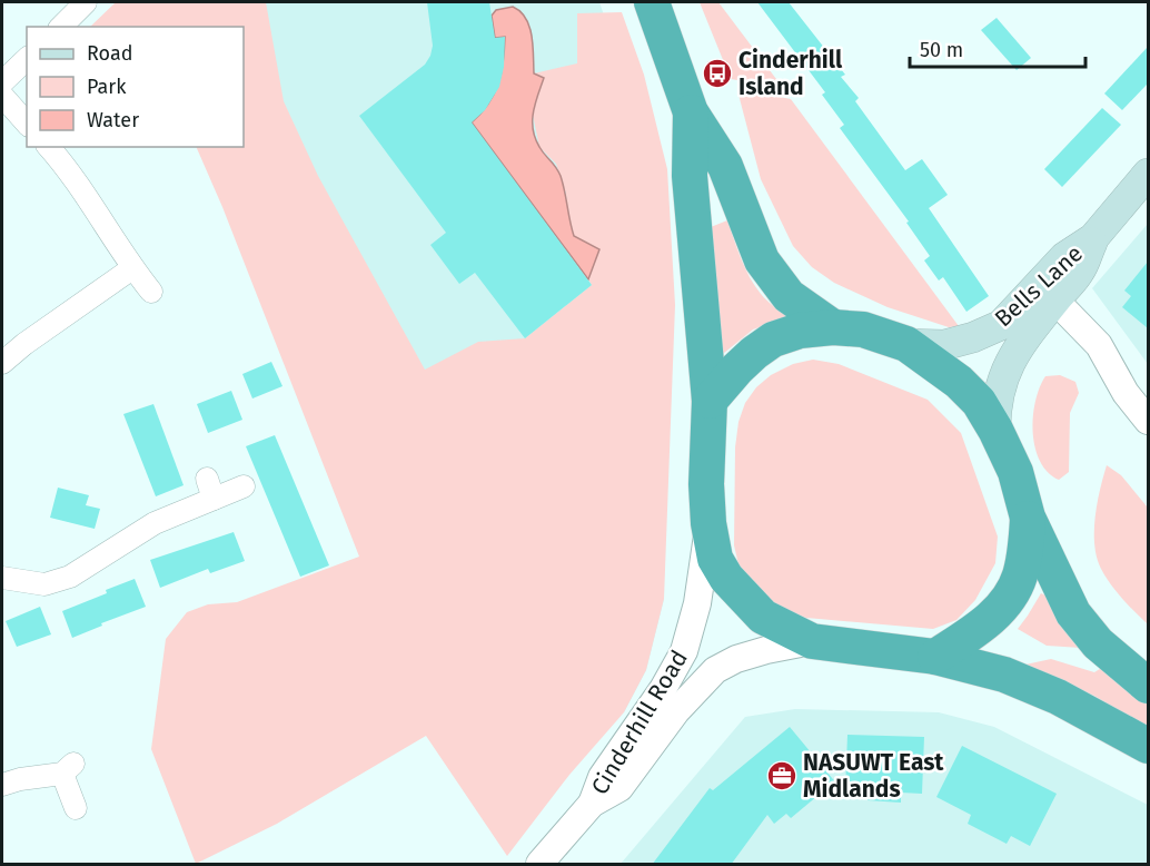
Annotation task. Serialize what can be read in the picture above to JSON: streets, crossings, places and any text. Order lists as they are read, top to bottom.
{
  "streets": {
    "main road": ["Bells Lane"],
    "street": ["Cinderhill Road"]
  },
  "places": {
    "bus stop": ["Cinderhill Island"],
    "office": ["NASUWT East Midlands"]
  },
  "legend": ["Road", "Park", "Water"],
  "scale_bar": "50 m"
}
